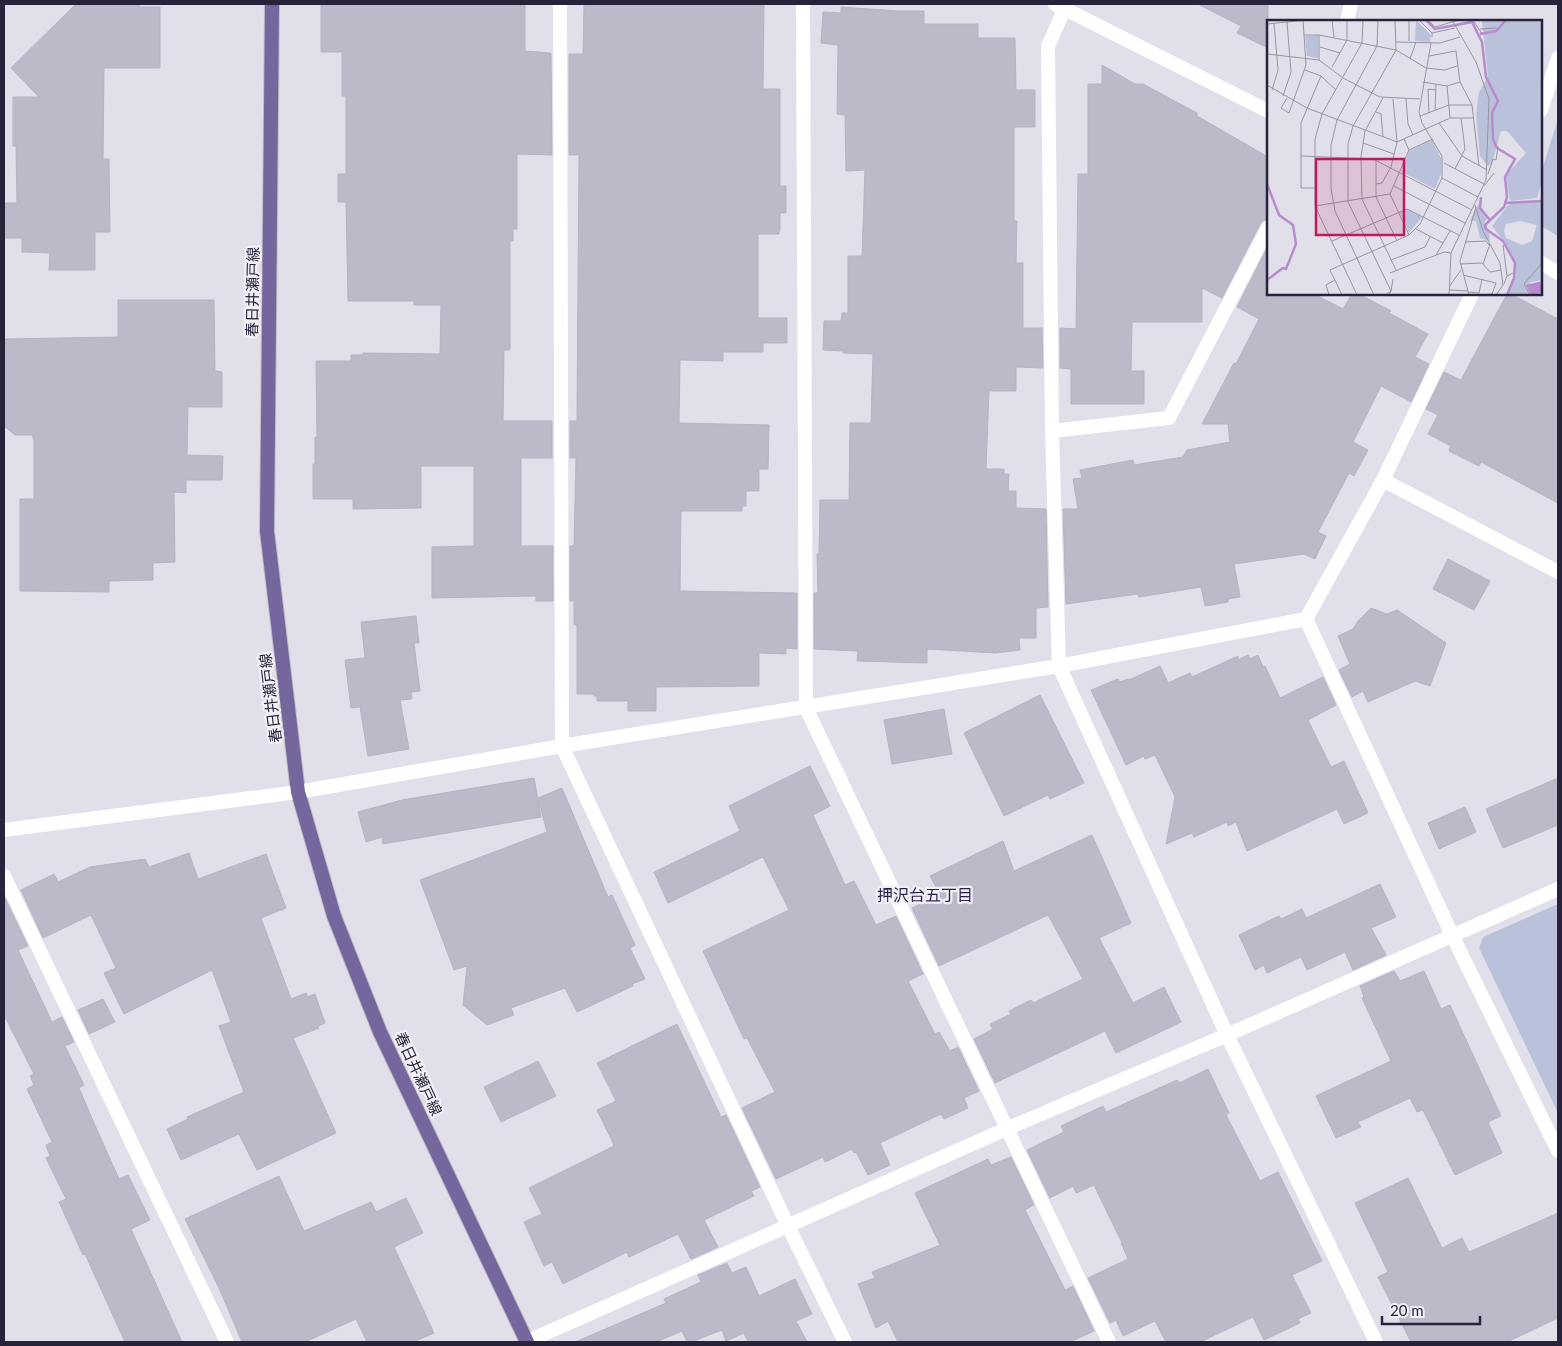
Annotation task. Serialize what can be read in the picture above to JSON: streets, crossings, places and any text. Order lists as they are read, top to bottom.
{
  "streets": {
    "main road": ["春日井瀬戸線"]
  },
  "districts": ["押沢台五丁目"],
  "scale_bar": "20 m"
}
